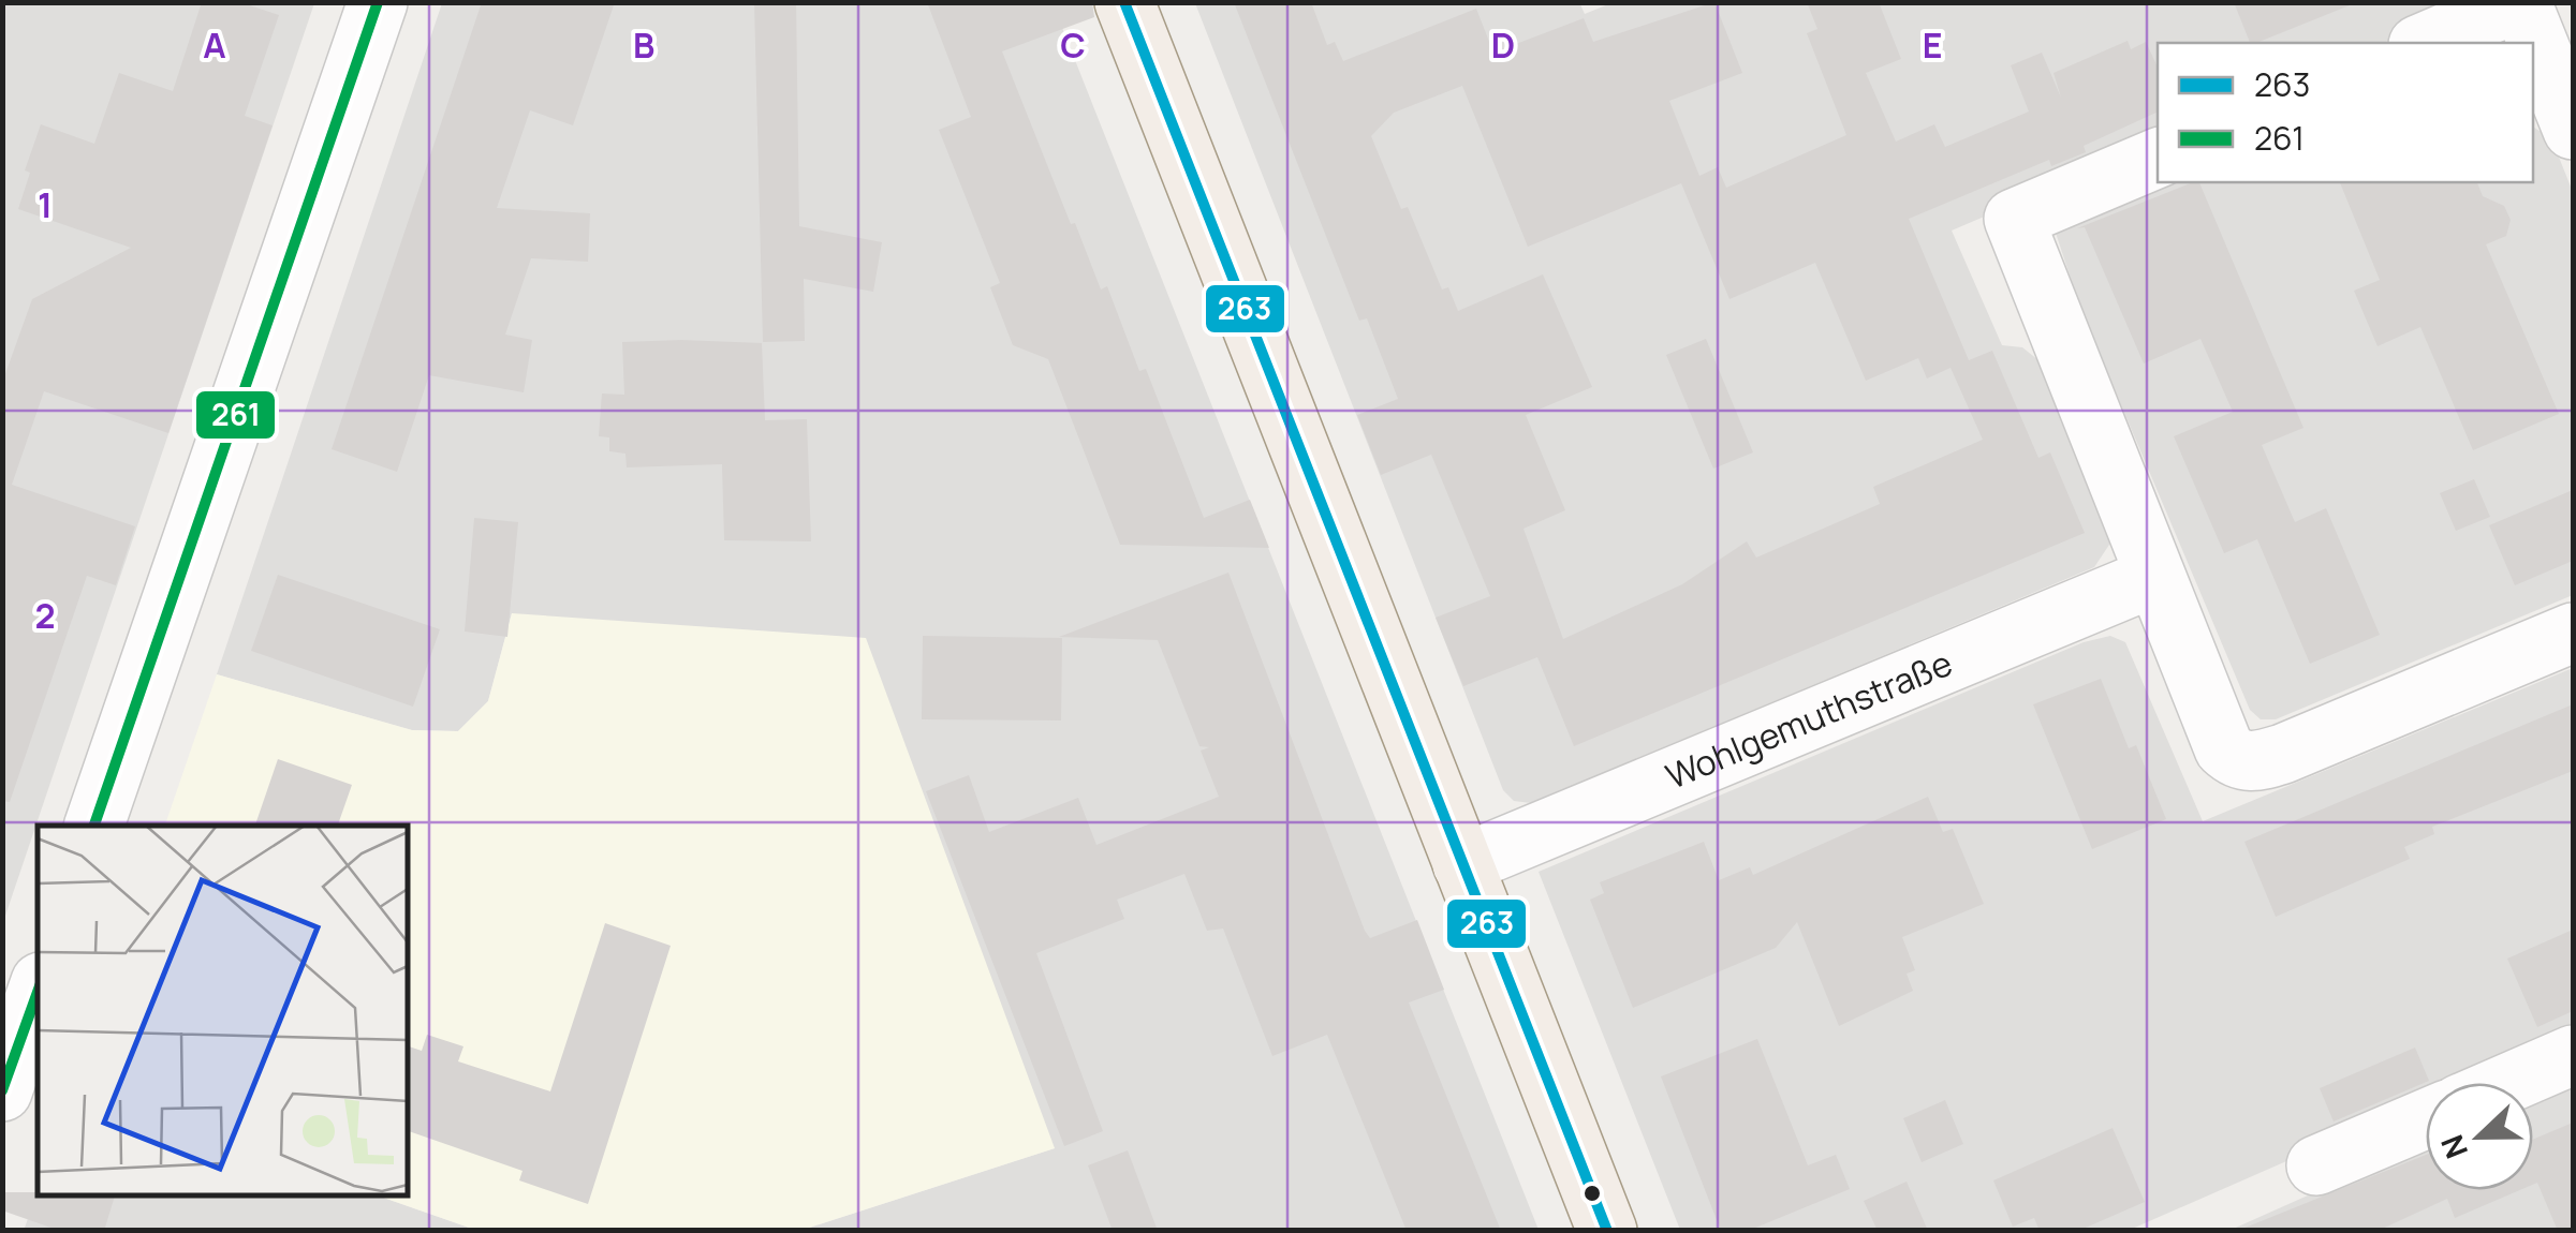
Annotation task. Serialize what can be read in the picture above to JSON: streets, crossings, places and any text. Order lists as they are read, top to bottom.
{
  "streets": {
    "street": ["Wohlgemuthstraße"]
  },
  "lines": ["transit line 263", "transit line 261"],
  "legend": ["263", "261"],
  "north": "left",
  "grid": {
    "columns": [
      "A",
      "B",
      "C",
      "D",
      "E"
    ],
    "rows": ["1", "2"]
  }
}
